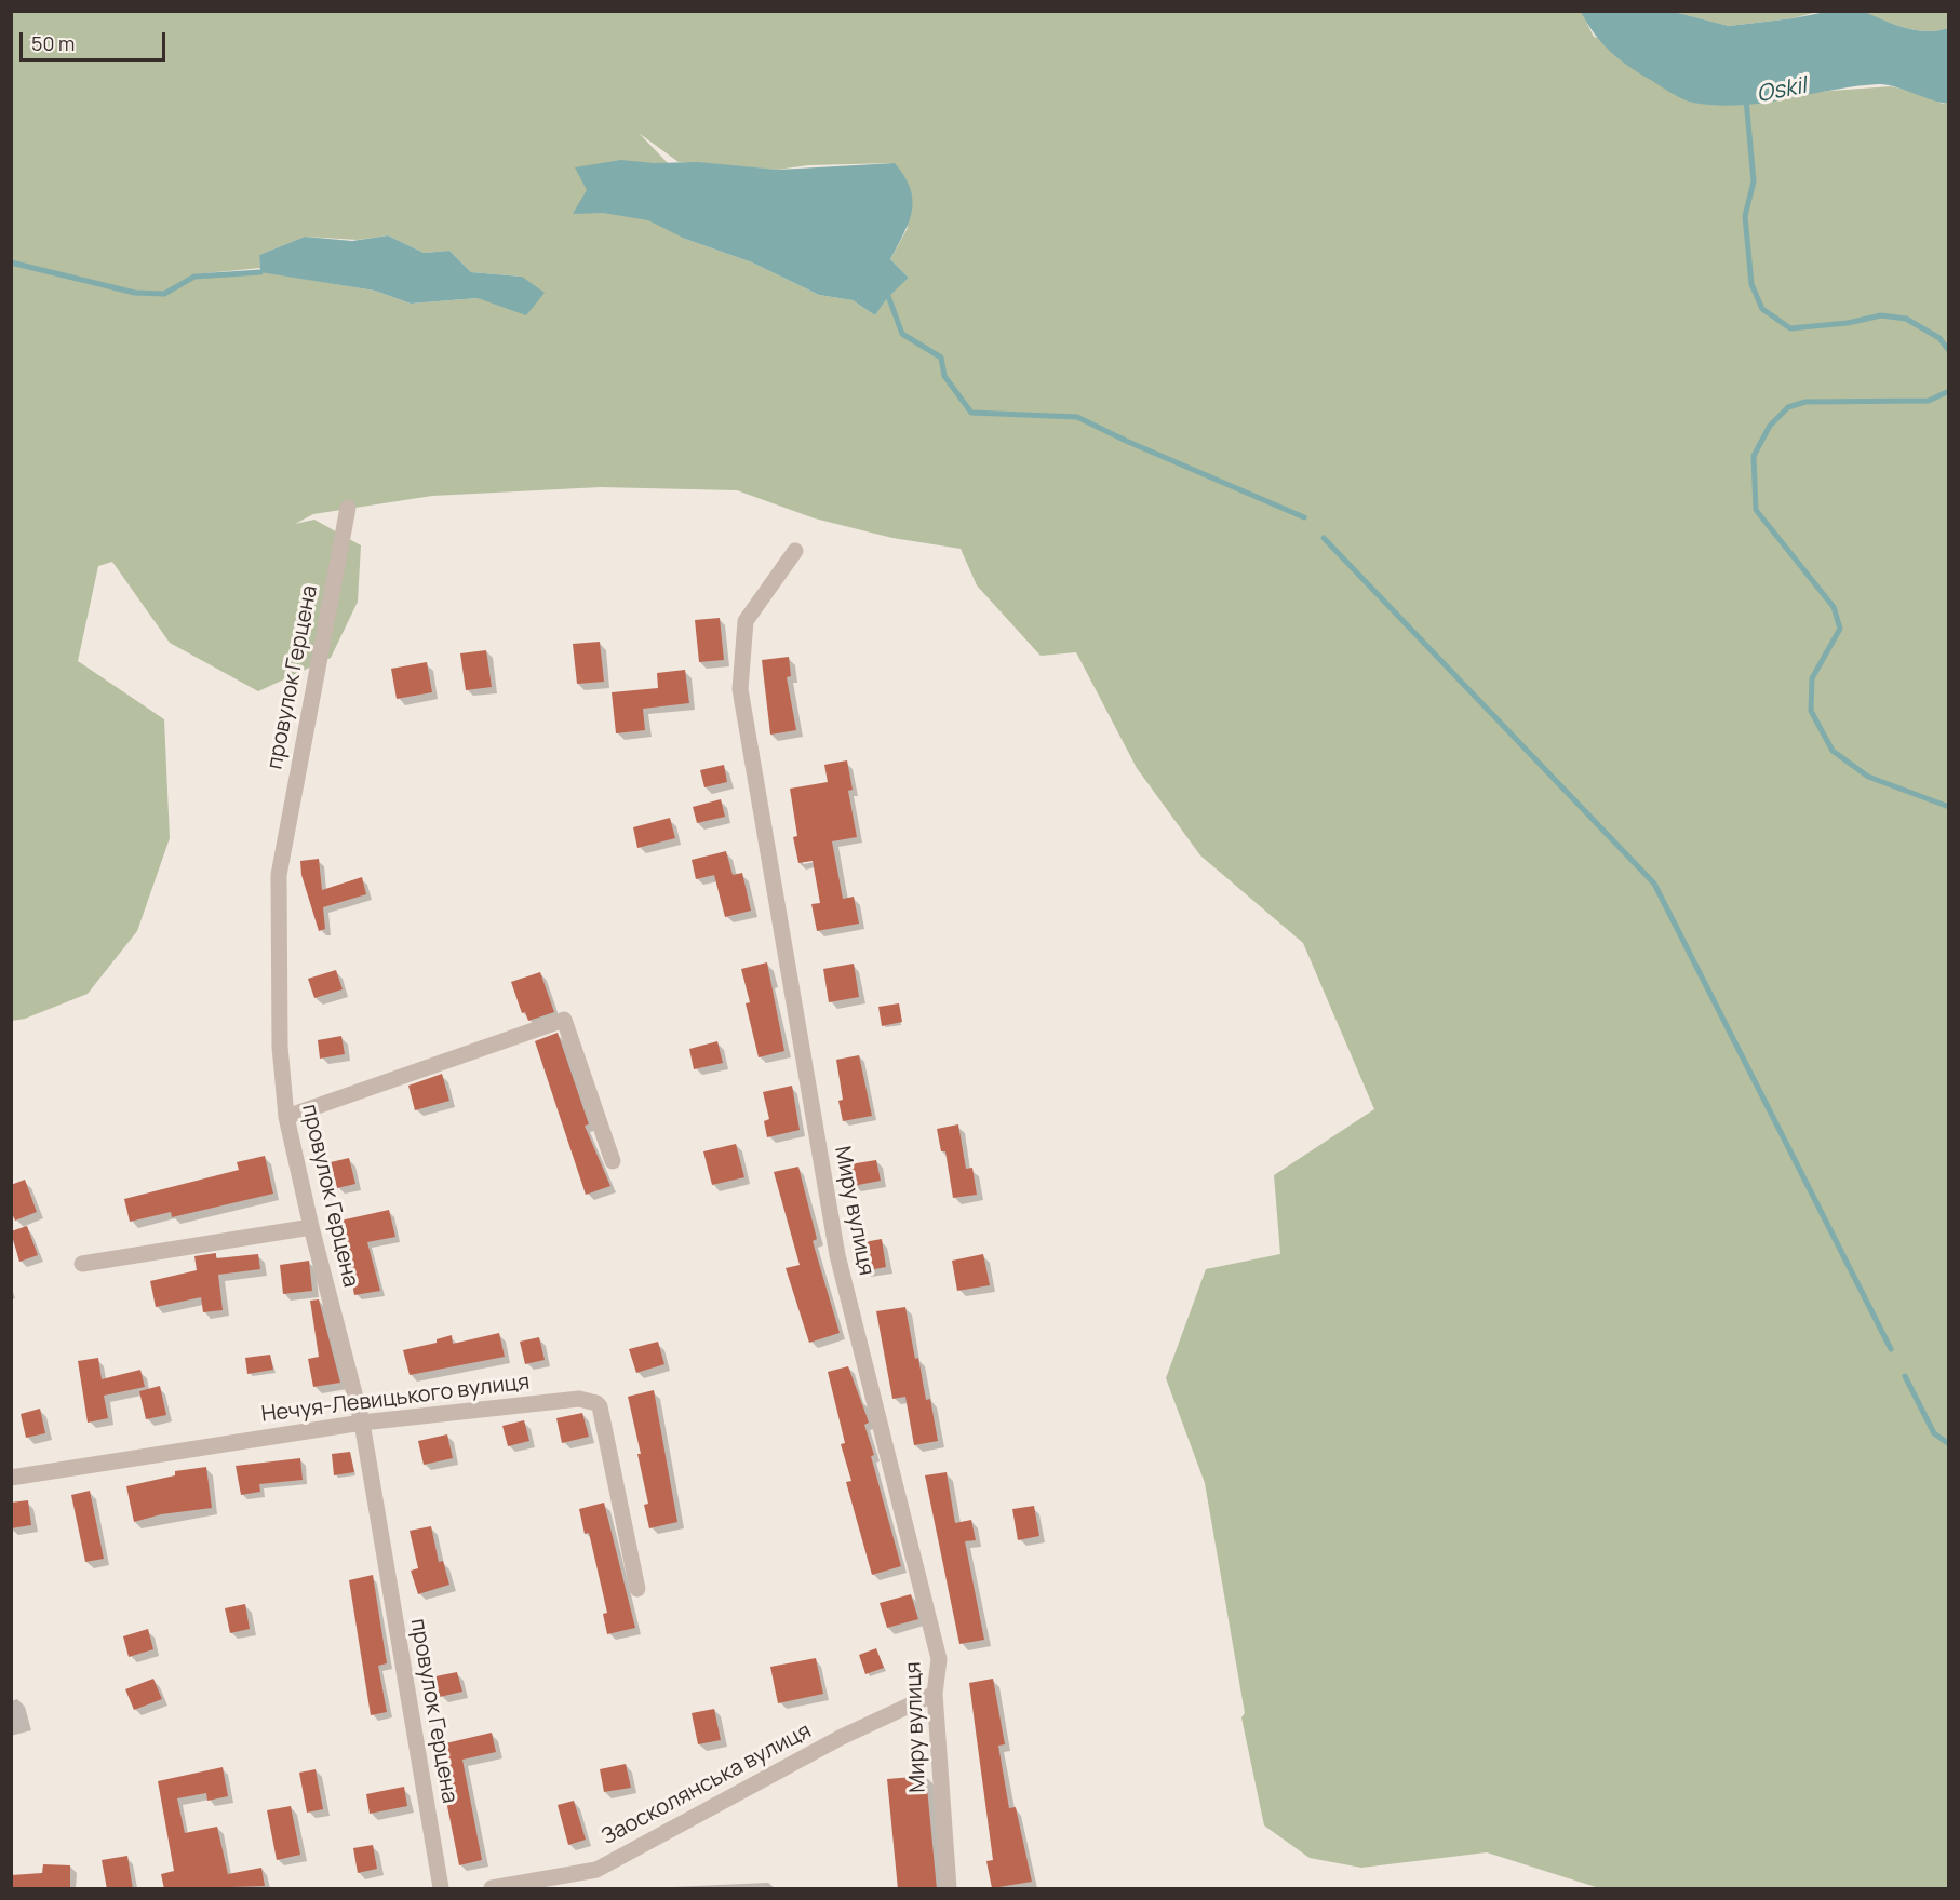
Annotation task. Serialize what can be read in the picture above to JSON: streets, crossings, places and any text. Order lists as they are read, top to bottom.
{
  "streets": {
    "street": [
      "провулок Герцена",
      "Миру вулиця",
      "Нечуя-Левицького вулиця",
      "Заосколянська вулиця"
    ]
  },
  "crossings": [
    ["провулок Герцена", "Нечуя-Левицького вулиця"],
    ["Миру вулиця", "Заосколянська вулиця"]
  ],
  "water": ["Oskil"],
  "scale_bar": "50 m"
}
